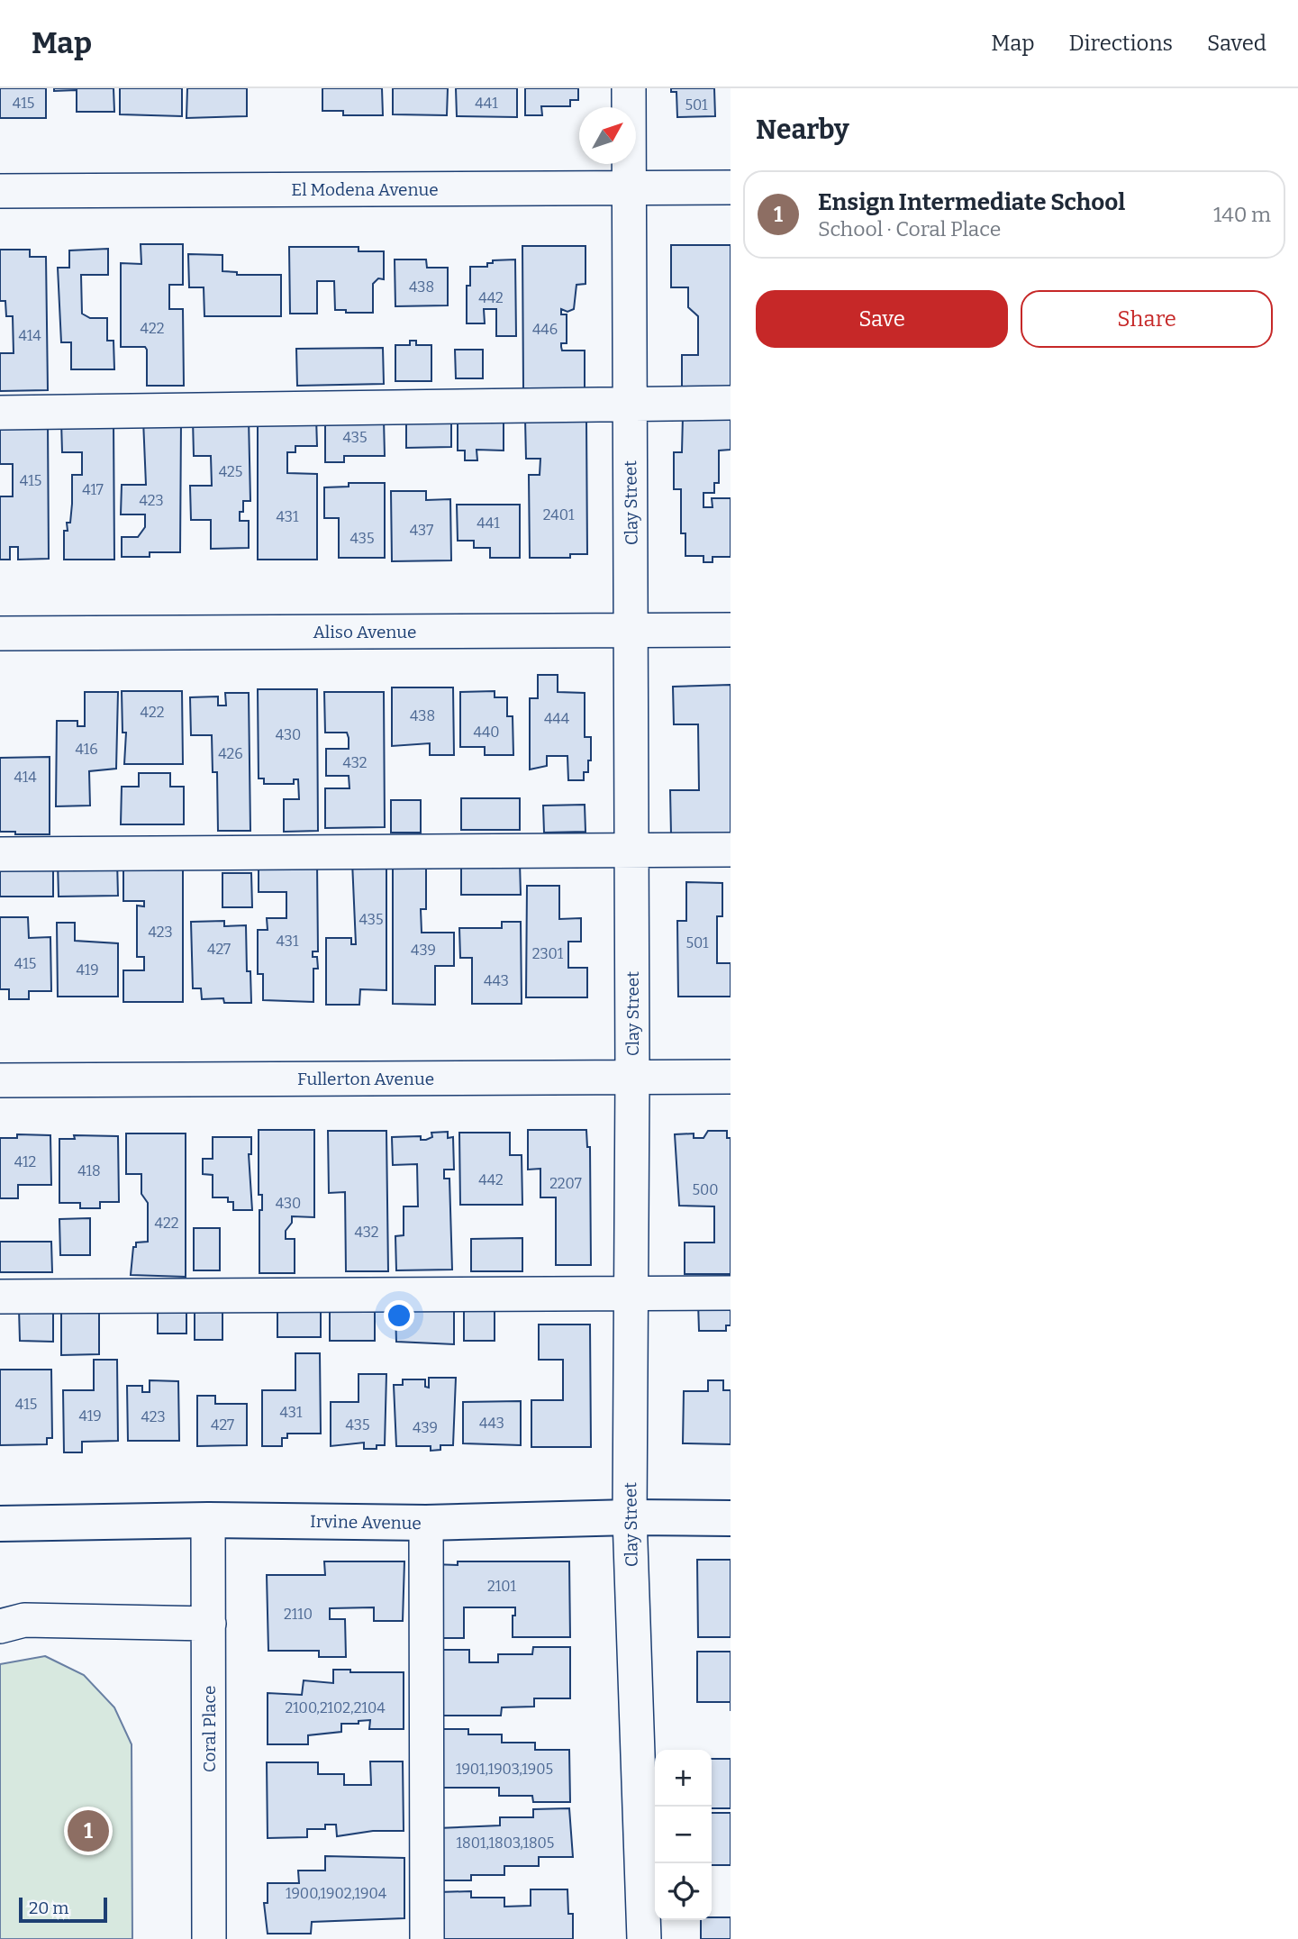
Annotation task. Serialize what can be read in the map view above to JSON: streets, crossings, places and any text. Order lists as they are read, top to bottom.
{
  "streets": {
    "main road": ["Irvine Avenue"],
    "street": [
      "El Modena Avenue",
      "Clay Street",
      "Aliso Avenue",
      "Fullerton Avenue",
      "Coral Place"
    ]
  },
  "crossings": [
    ["El Modena Avenue", "Clay Street"],
    ["Clay Street", "Aliso Avenue"],
    ["Clay Street", "Fullerton Avenue"],
    ["Clay Street", "Irvine Avenue"],
    ["Irvine Avenue", "Coral Place"]
  ],
  "house_numbers": [
    "415",
    "441",
    "501",
    "438",
    "442",
    "422",
    "446",
    "414",
    "435",
    "425",
    "415",
    "417",
    "423",
    "2401",
    "431",
    "441",
    "437",
    "435",
    "422",
    "438",
    "444",
    "440",
    "430",
    "416",
    "426",
    "432",
    "414",
    "435",
    "423",
    "431",
    "501",
    "427",
    "439",
    "2301",
    "415",
    "419",
    "443",
    "412",
    "418",
    "442",
    "2207",
    "500",
    "430",
    "422",
    "432",
    "415",
    "431",
    "419",
    "423",
    "443",
    "427",
    "435",
    "439",
    "2101",
    "2110",
    "2100,2102,2104",
    "1901,1903,1905",
    "1801,1803,1805",
    "1900,1902,1904"
  ],
  "scale_bar": "20 m",
  "north": "top right",
  "page": {
    "header": "Map",
    "nav": ["Map", "Directions", "Saved"],
    "heading": "Nearby",
    "list": [
      {
        "mark": "1",
        "name": "Ensign Intermediate School",
        "note": "School · Coral Place",
        "value": "140 m"
      }
    ],
    "buttons": ["Save", "Share"],
    "map_buttons": ["+", "−"],
    "pins": "1",
    "scale": "20 m"
  }
}
